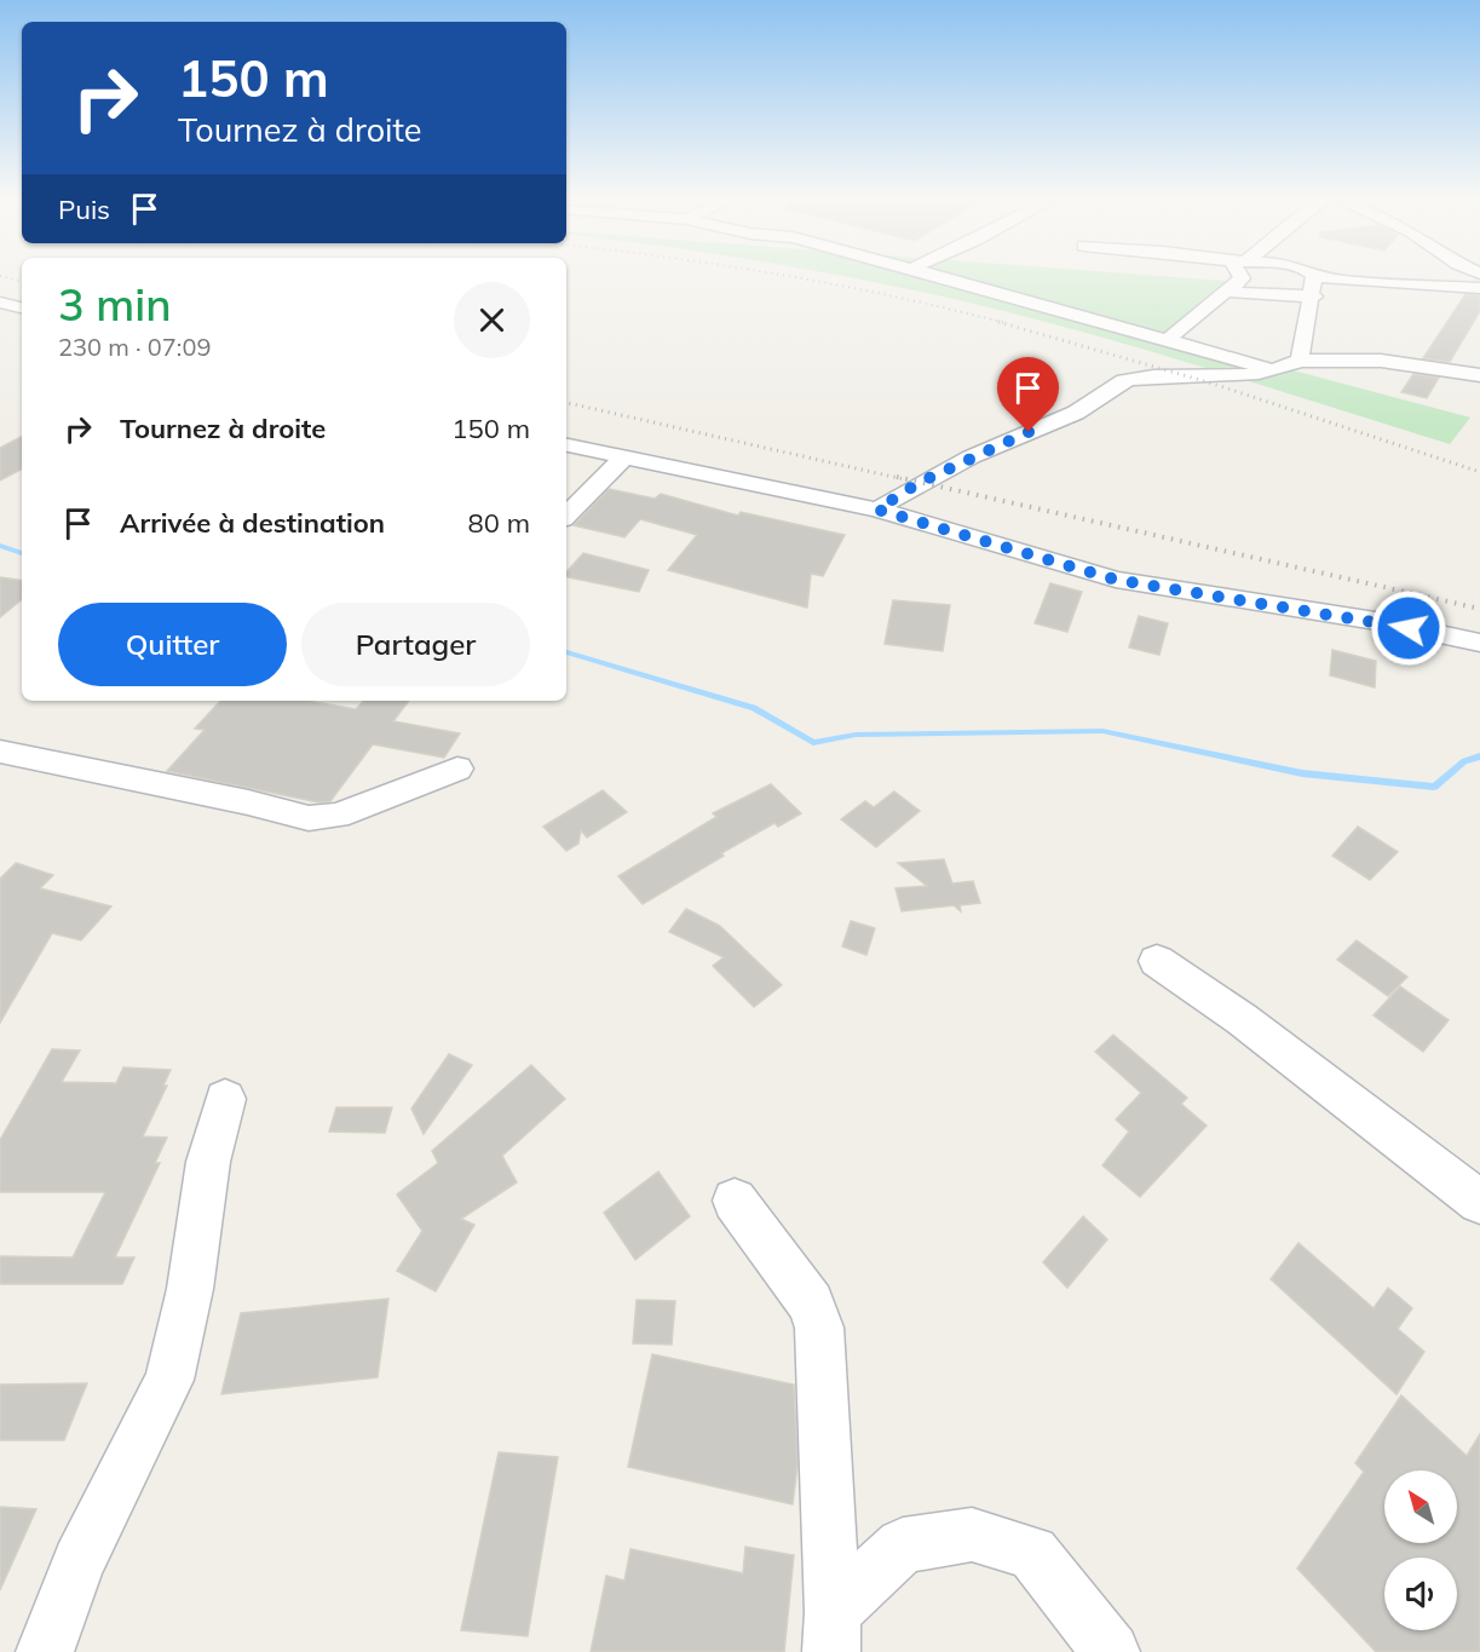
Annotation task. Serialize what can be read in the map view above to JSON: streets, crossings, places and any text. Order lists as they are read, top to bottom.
{
  "north": "top left",
  "page": {
    "turn": ["150 m", "Tournez à droite"],
    "then": "Puis",
    "heading": ["3 min", "230 m · 07:09"],
    "list": [
      {
        "name": "Tournez à droite",
        "value": "150 m"
      },
      {
        "name": "Arrivée à destination",
        "value": "80 m"
      }
    ],
    "buttons": ["Quitter", "Partager"]
  }
}
